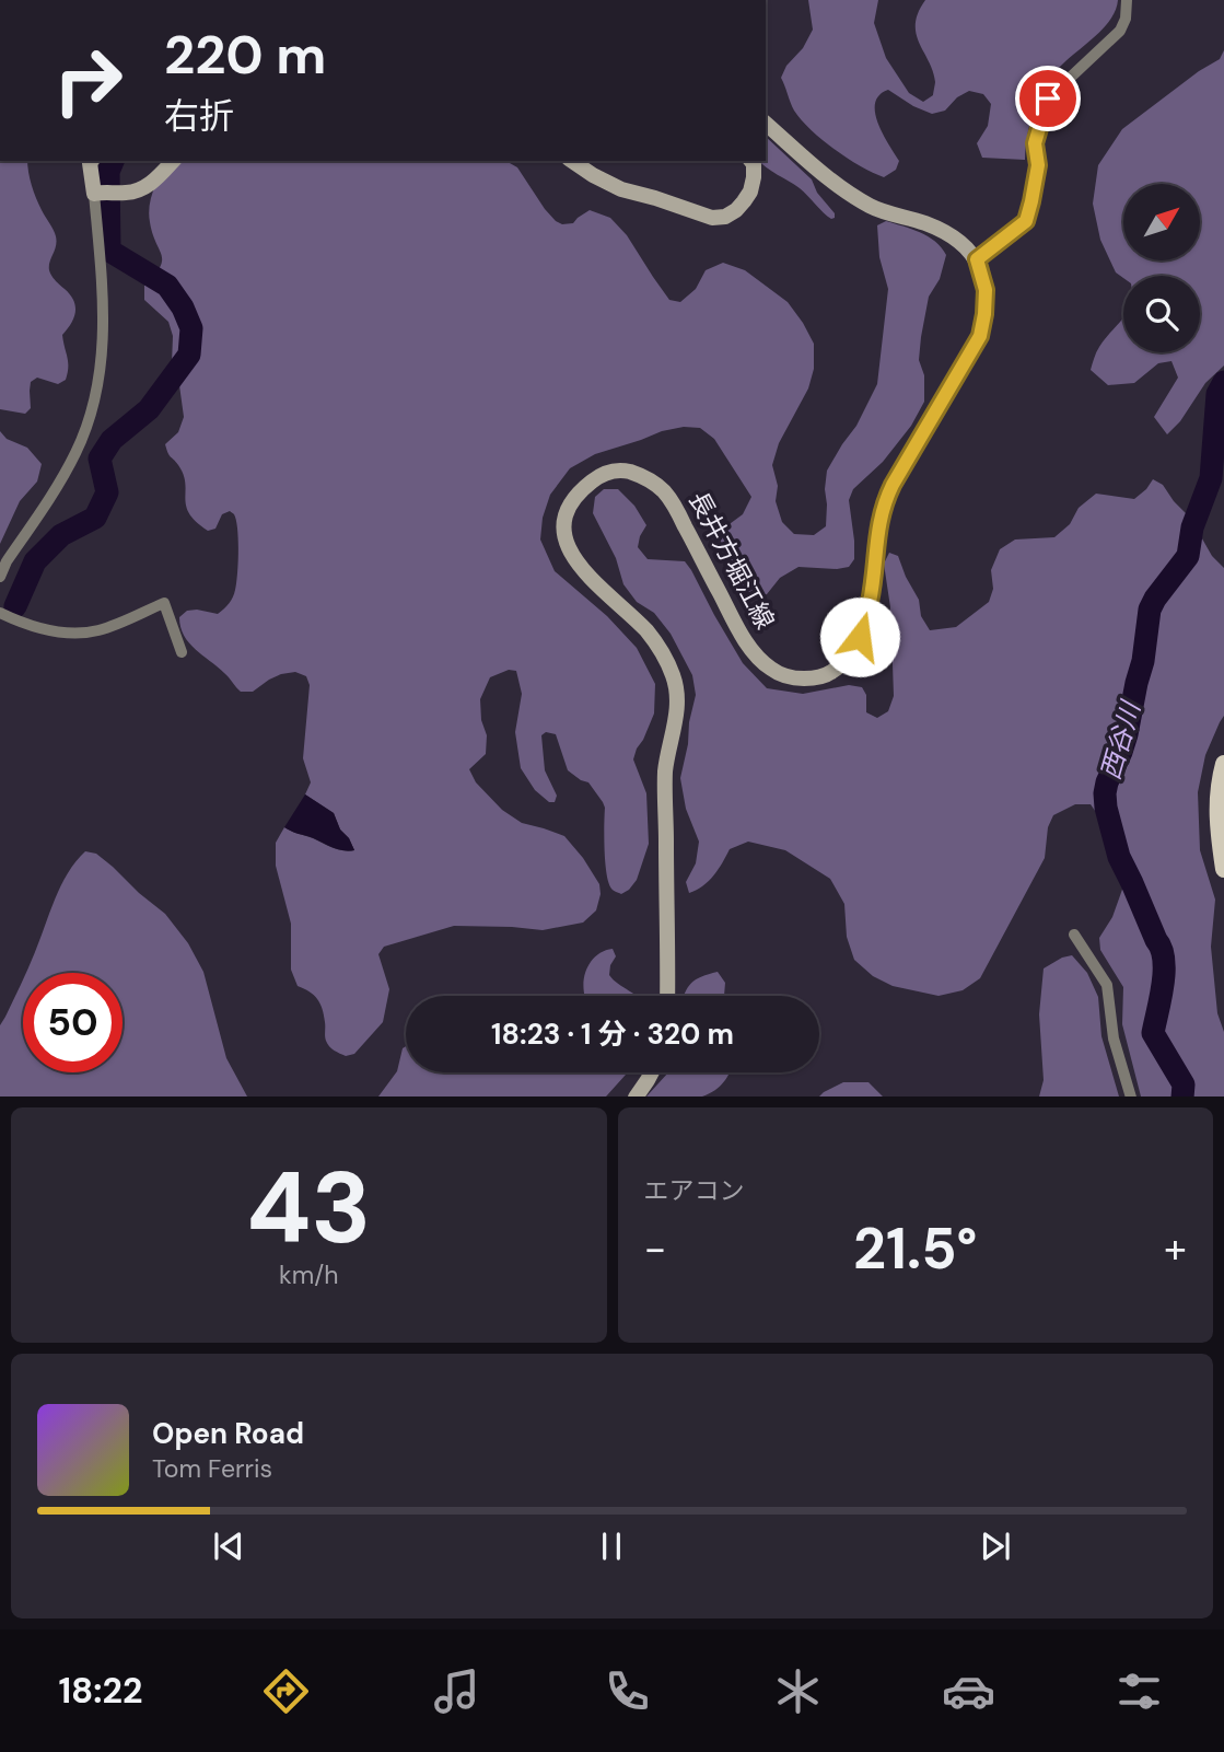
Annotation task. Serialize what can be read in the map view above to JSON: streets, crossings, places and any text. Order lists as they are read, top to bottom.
{
  "streets": {
    "main road": ["長井方堀江線"]
  },
  "water": ["西谷川"],
  "north": "top right",
  "page": {
    "turn": ["220 m", "右折"],
    "limit": "50",
    "trip": "18:23 · 1 分 · 320 m",
    "tile": [
      ["43", "km/h"],
      "エアコン"
    ],
    "heat": ["−", "21.5°", "+"],
    "song": ["Open Road", "Tom Ferris"],
    "tabs": "18:22"
  }
}
